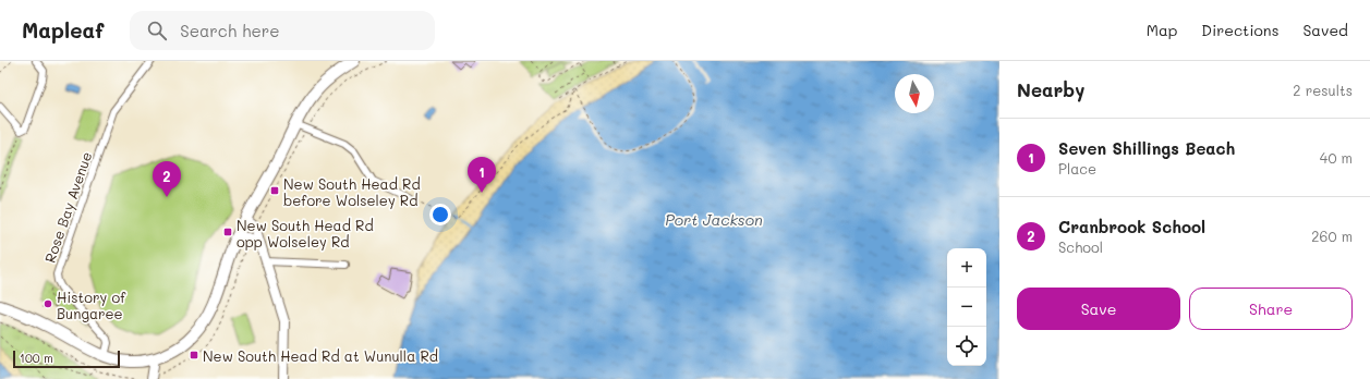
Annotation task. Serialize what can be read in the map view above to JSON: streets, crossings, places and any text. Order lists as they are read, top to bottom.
{
  "streets": {
    "street": ["Rose Bay Avenue"]
  },
  "water": ["Port Jackson"],
  "places": {
    "transit": ["New South Head Rd before Wolseley Rd", "New South Head Rd opp Wolseley Rd", "New South Head Rd at Wunulla Rd"],
    "other": ["History of Bungaree"]
  },
  "scale_bar": "100 m",
  "north": "bottom",
  "page": {
    "header": "Mapleaf",
    "search": "Search here",
    "nav": ["Map", "Directions", "Saved"],
    "heading": ["Nearby", "2 results"],
    "list": [
      {
        "mark": "1",
        "name": "Seven Shillings Beach",
        "note": "Place",
        "value": "40 m"
      },
      {
        "mark": "2",
        "name": "Cranbrook School",
        "note": "School",
        "value": "260 m"
      }
    ],
    "pins": ["1", "2"],
    "map_buttons": ["+", "−"],
    "buttons": ["Save", "Share"],
    "scale": "100 m"
  }
}
